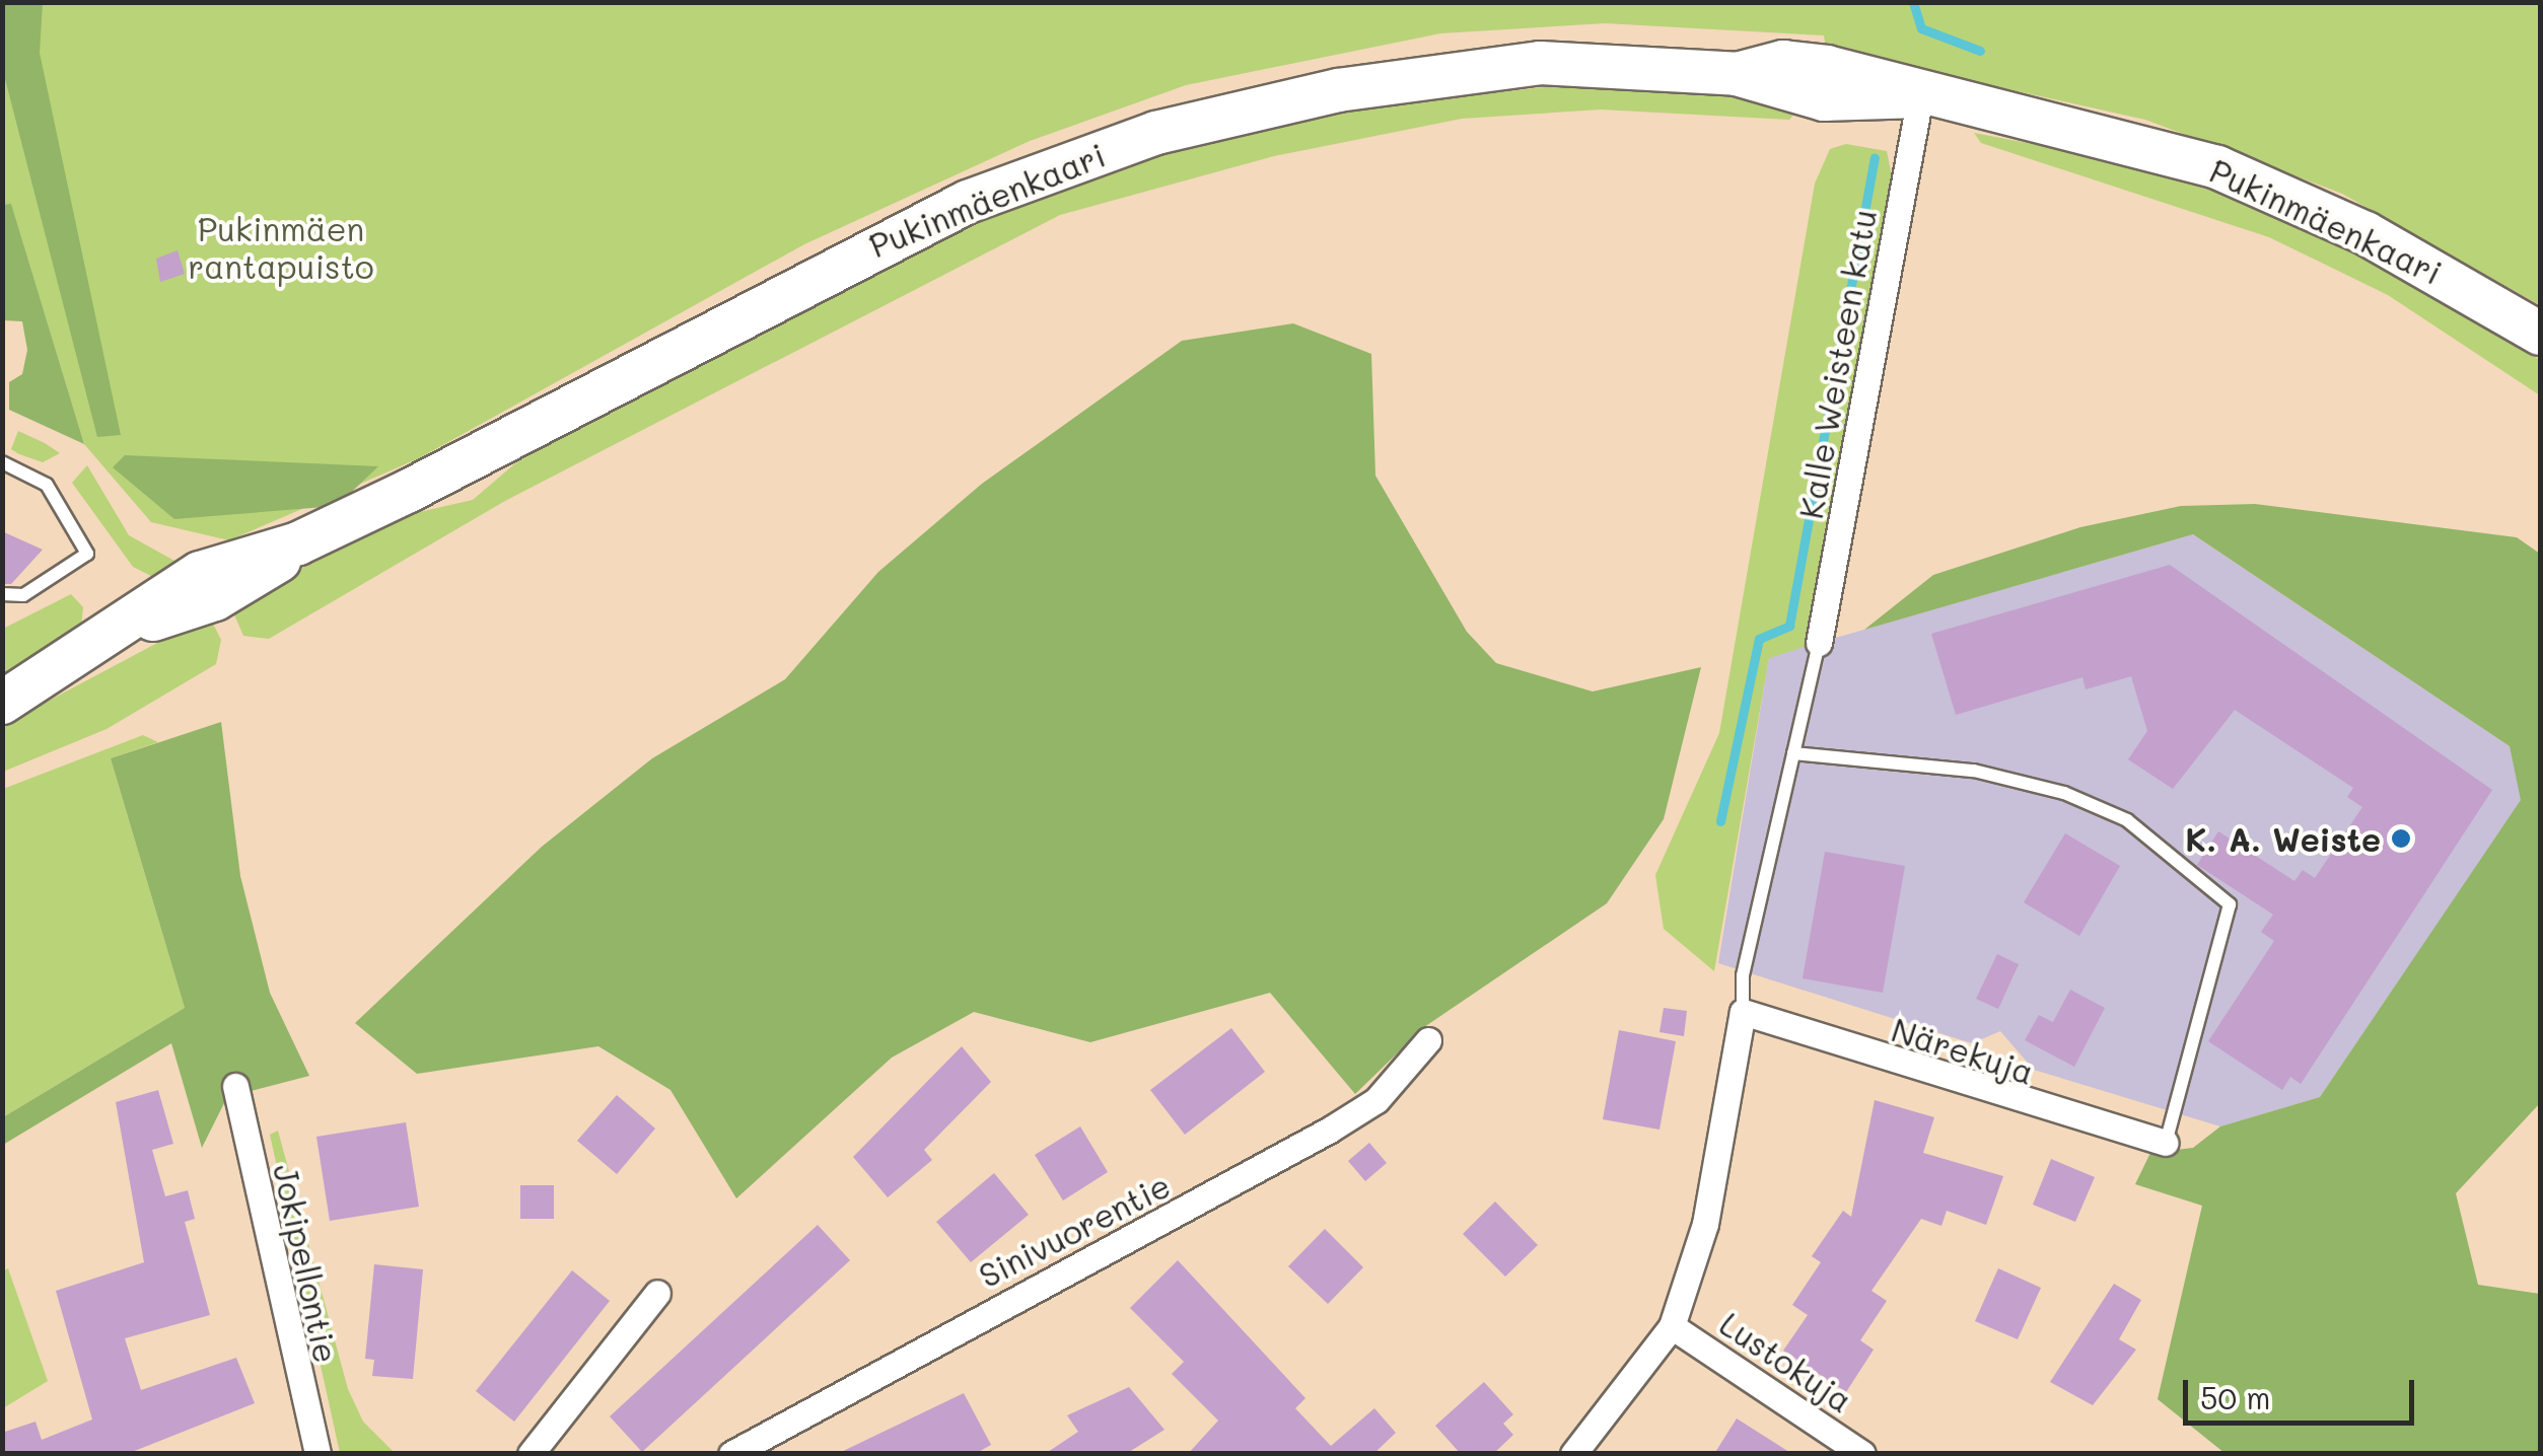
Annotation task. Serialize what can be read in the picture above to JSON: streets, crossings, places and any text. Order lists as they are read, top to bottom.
{
  "streets": {
    "main road": ["Pukinmäenkaari"],
    "street": [
      "Kalle Weisteen katu",
      "Närekuja",
      "Sinivuorentie",
      "Jokipellontie",
      "Lustokuja"
    ]
  },
  "crossings": [
    ["Pukinmäenkaari", "Kalle Weisteen katu"]
  ],
  "parks": ["Pukinmäen rantapuisto"],
  "places": ["K. A. Weiste"],
  "scale_bar": "50 m"
}
